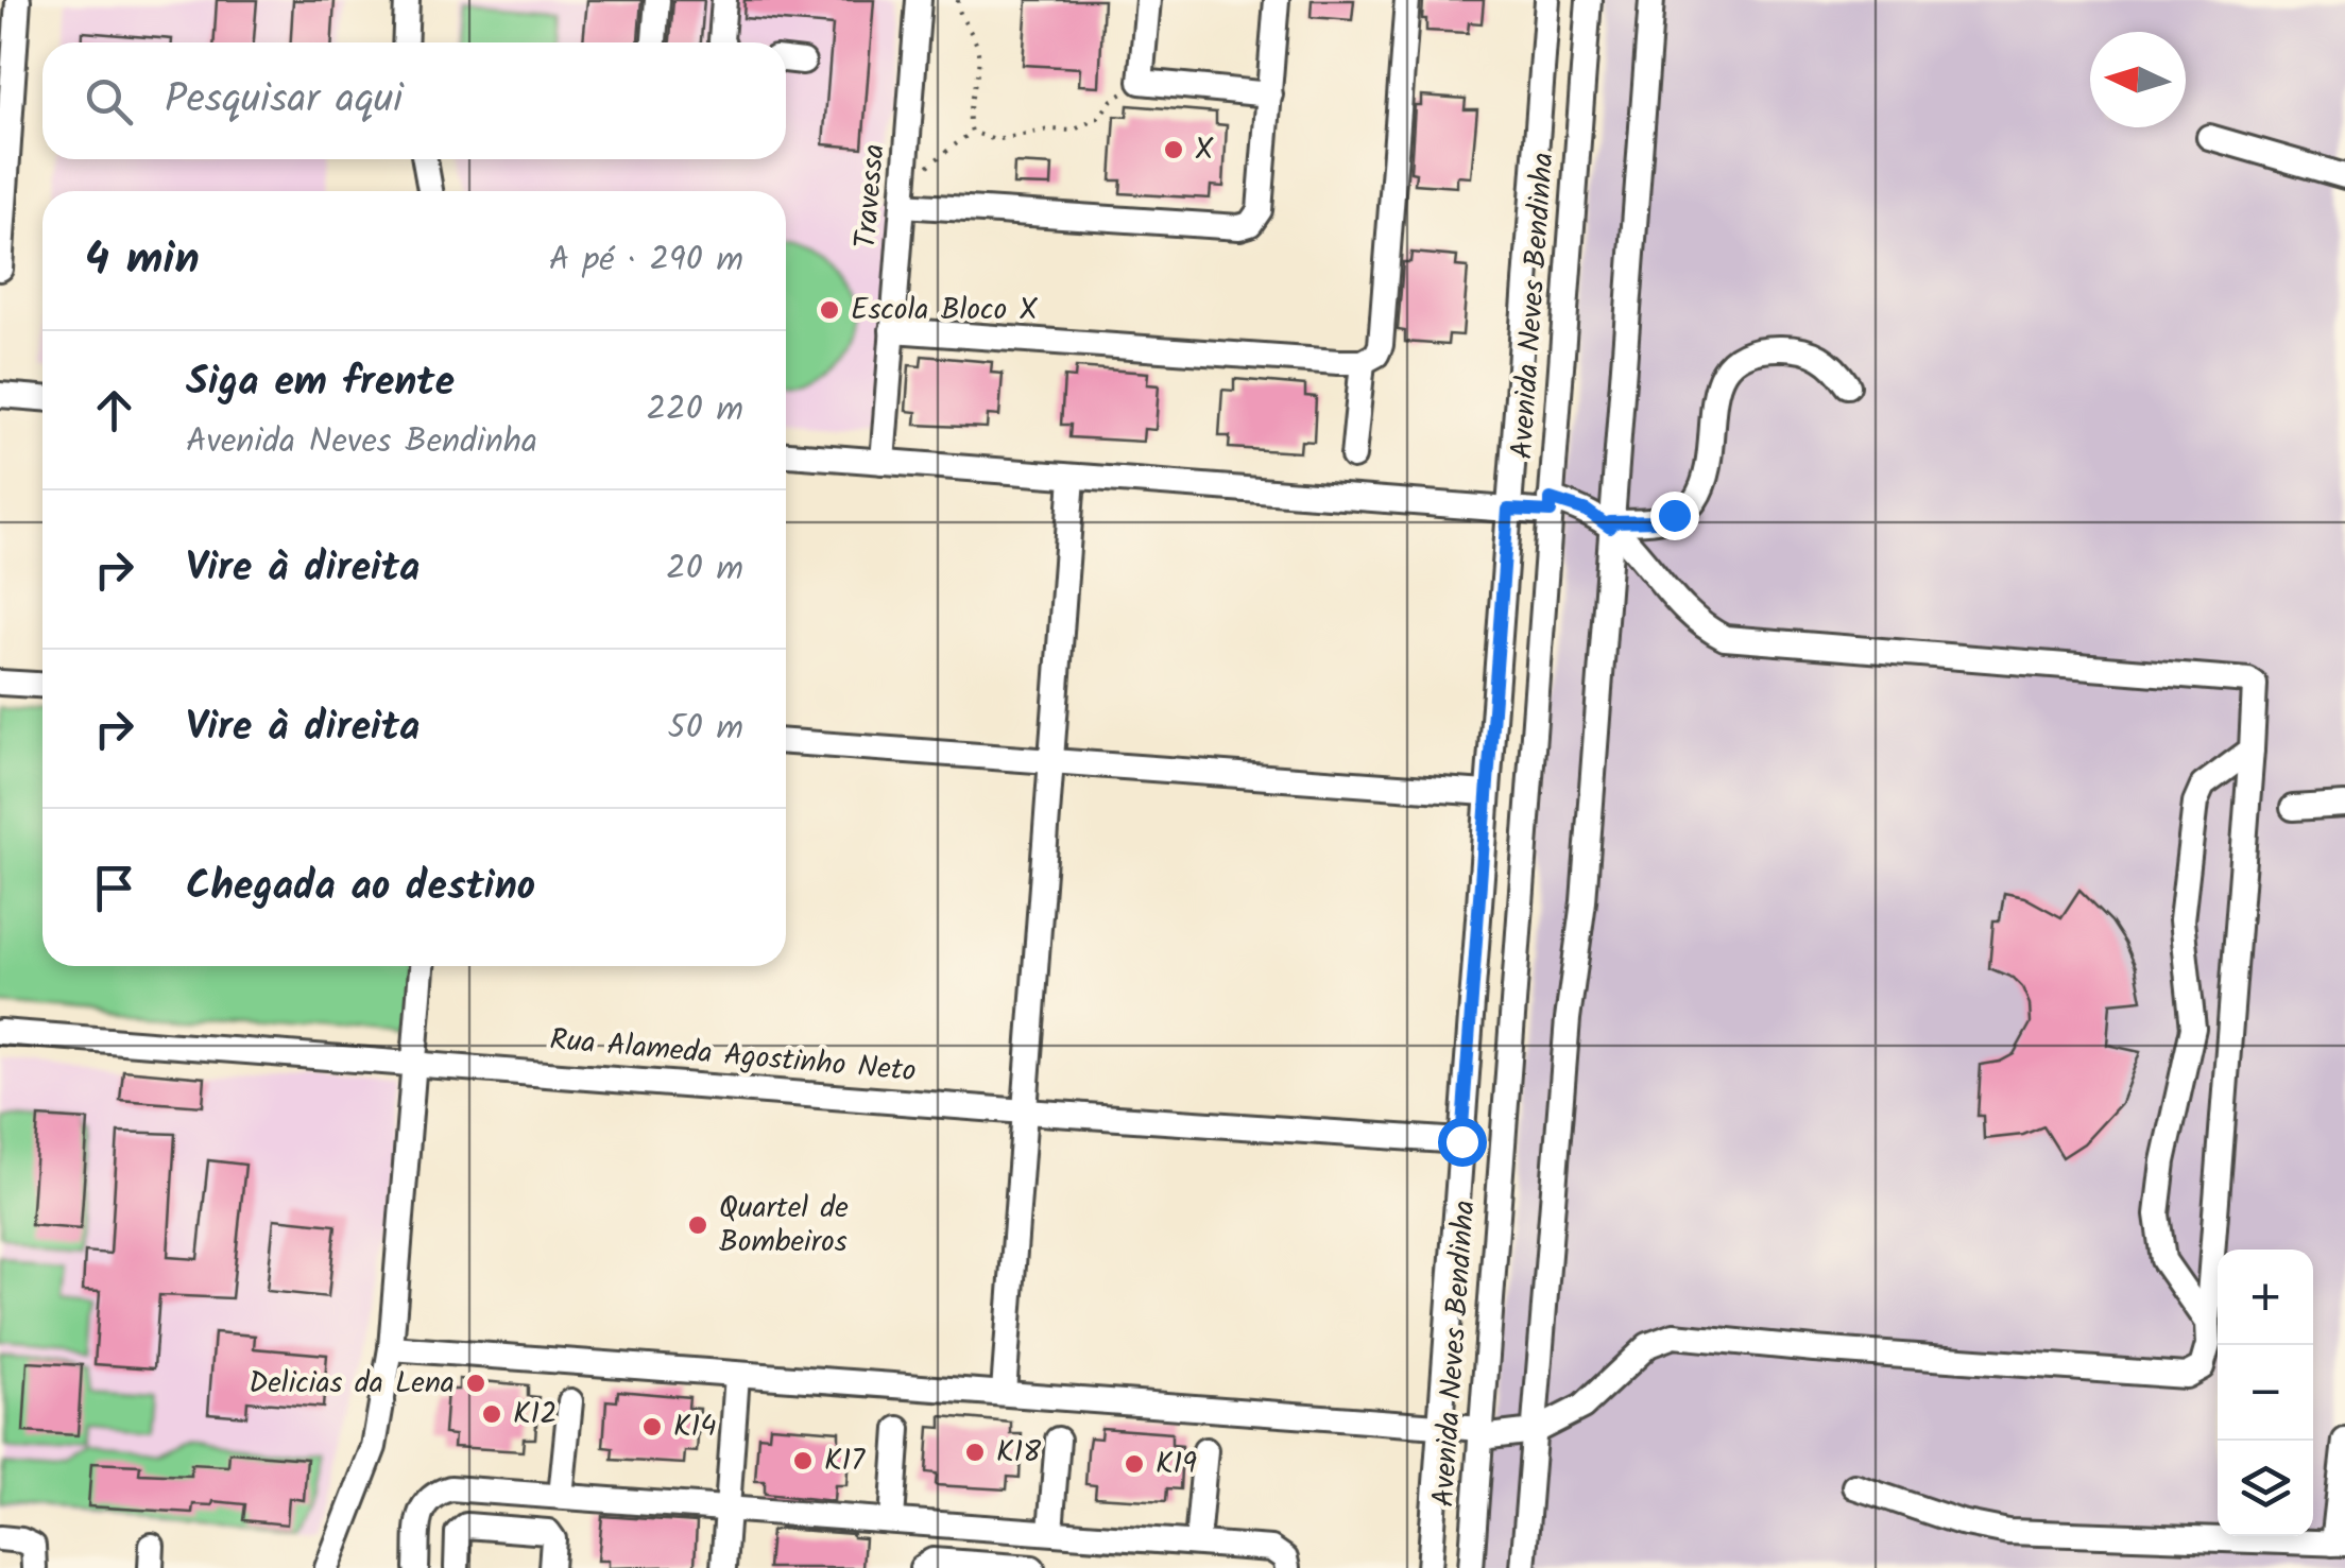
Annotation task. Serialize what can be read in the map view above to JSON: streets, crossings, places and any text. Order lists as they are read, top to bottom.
{
  "streets": {
    "street": ["Travessa", "Avenida Neves Bendinha", "Rua Alameda Agostinho Neto"]
  },
  "crossings": [
    ["Avenida Neves Bendinha", "Rua Alameda Agostinho Neto"]
  ],
  "places": [
    "X",
    "Escola Bloco X",
    "Quartel de Bombeiros",
    "Delicias da Lena",
    "K12",
    "K14",
    "K18",
    "K17",
    "K19"
  ],
  "north": "left",
  "page": {
    "search": "Pesquisar aqui",
    "heading": ["4 min", "A pé · 290 m"],
    "list": [
      ["Siga em frente", "Avenida Neves Bendinha", "220 m"],
      ["Vire à direita", "20 m"],
      ["Vire à direita", "50 m"],
      "Chegada ao destino"
    ],
    "map_buttons": ["+", "−"]
  }
}
